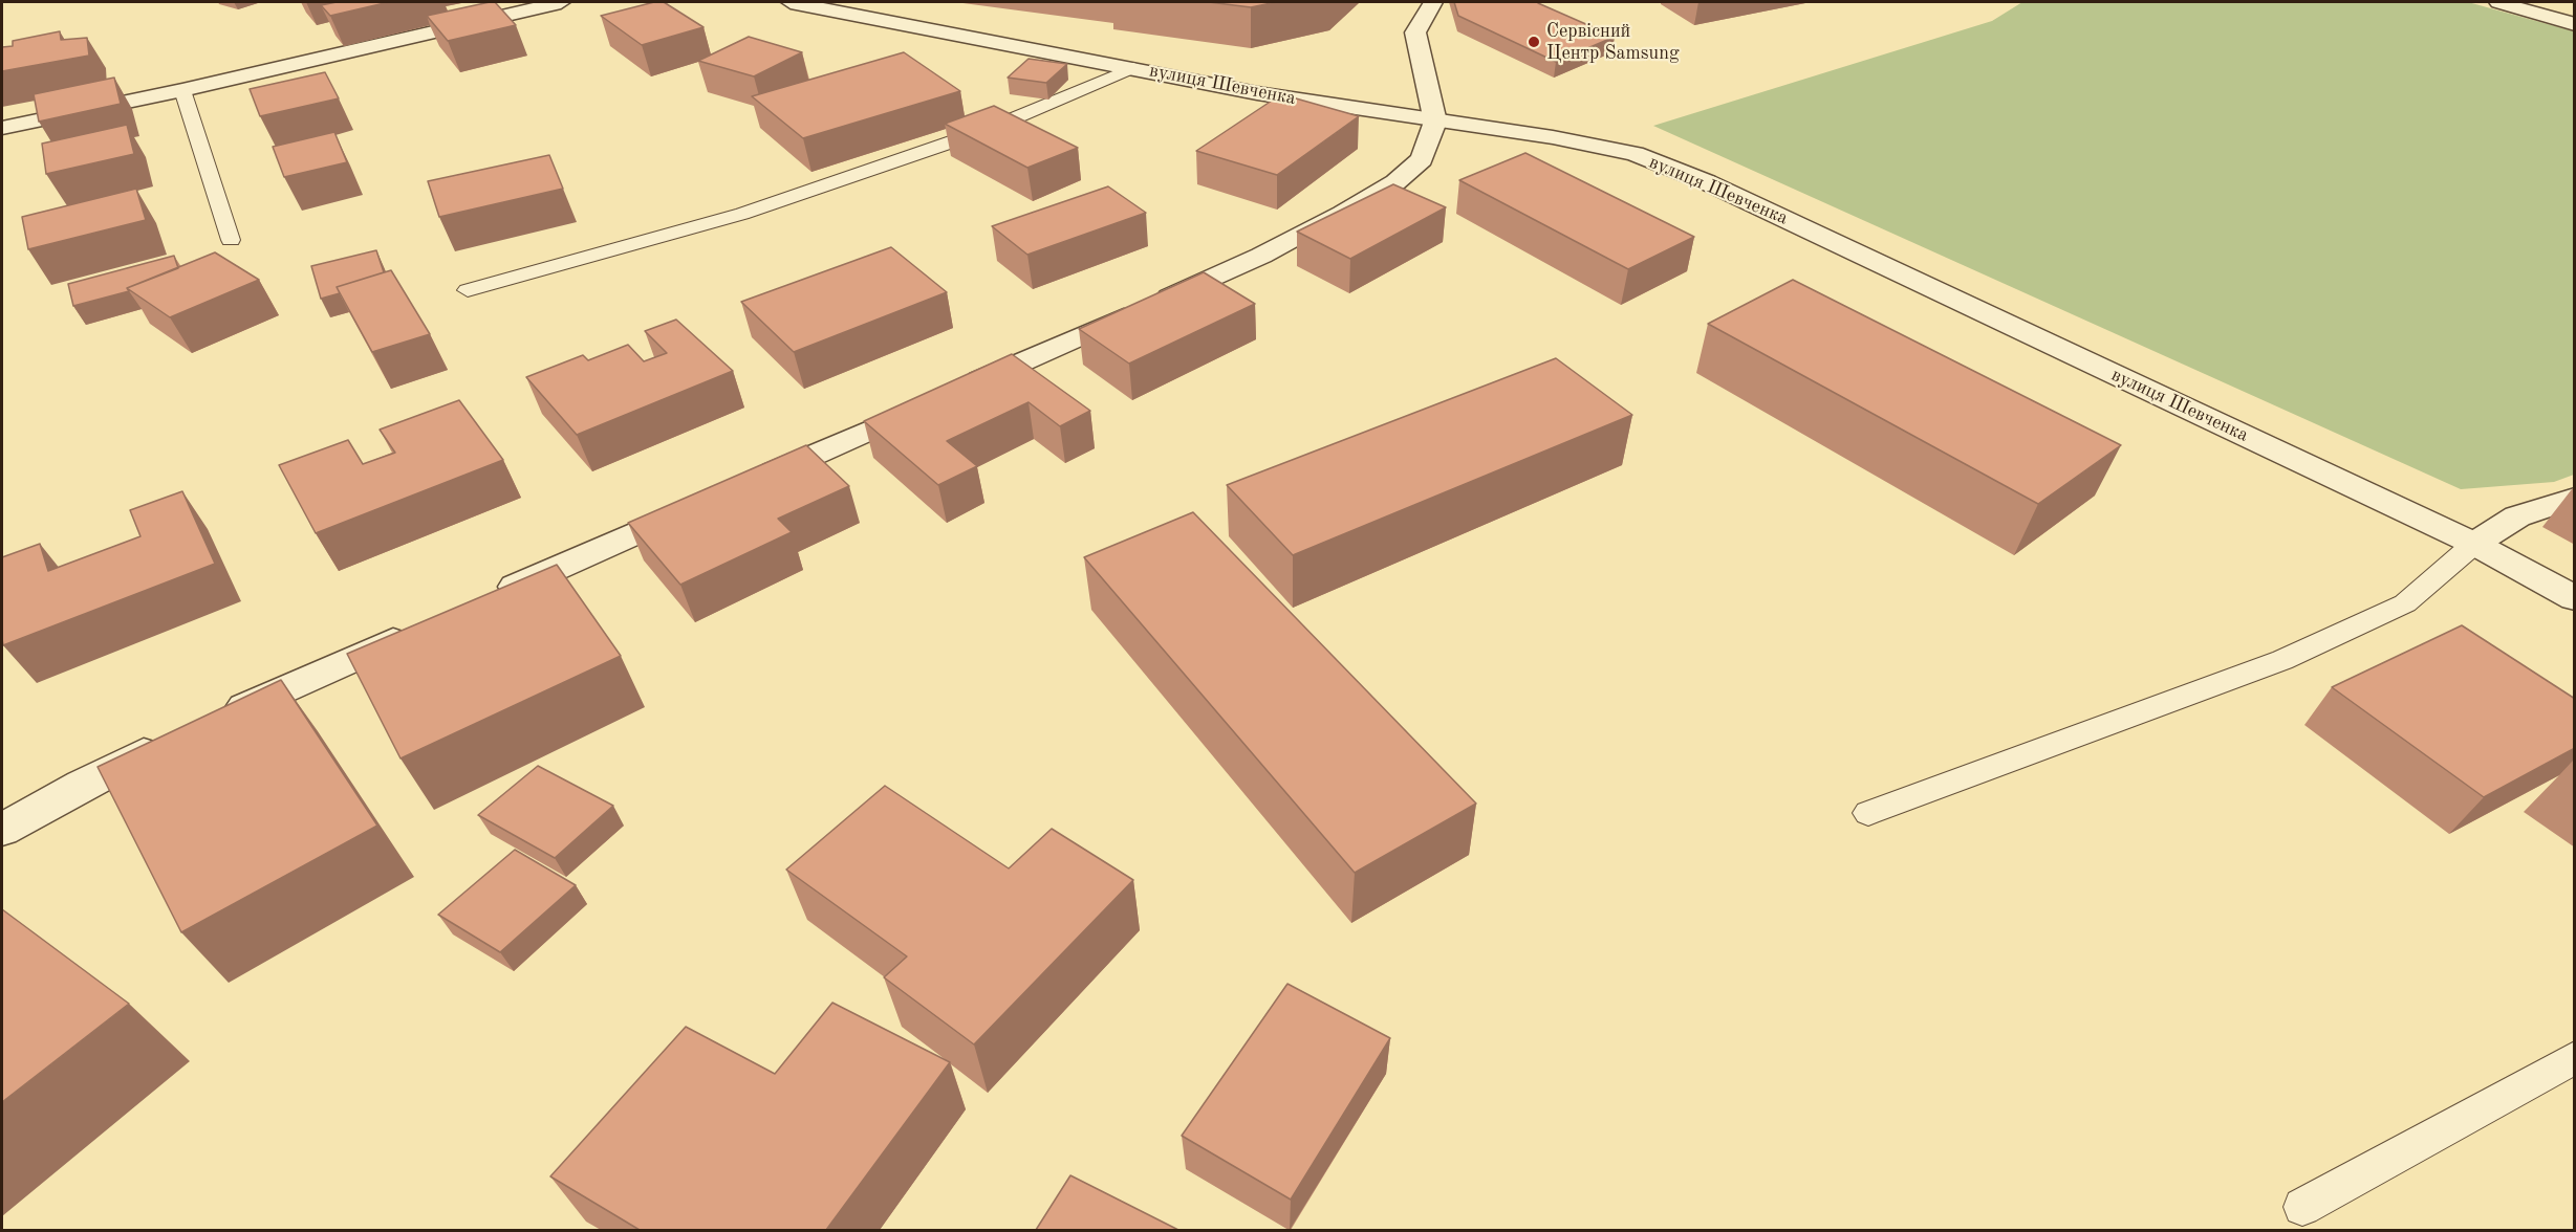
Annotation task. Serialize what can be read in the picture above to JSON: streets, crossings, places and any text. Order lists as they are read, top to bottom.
{
  "streets": {
    "street": ["вулиця Шевченка"]
  },
  "places": ["Сервісний Центр Samsung"]
}
